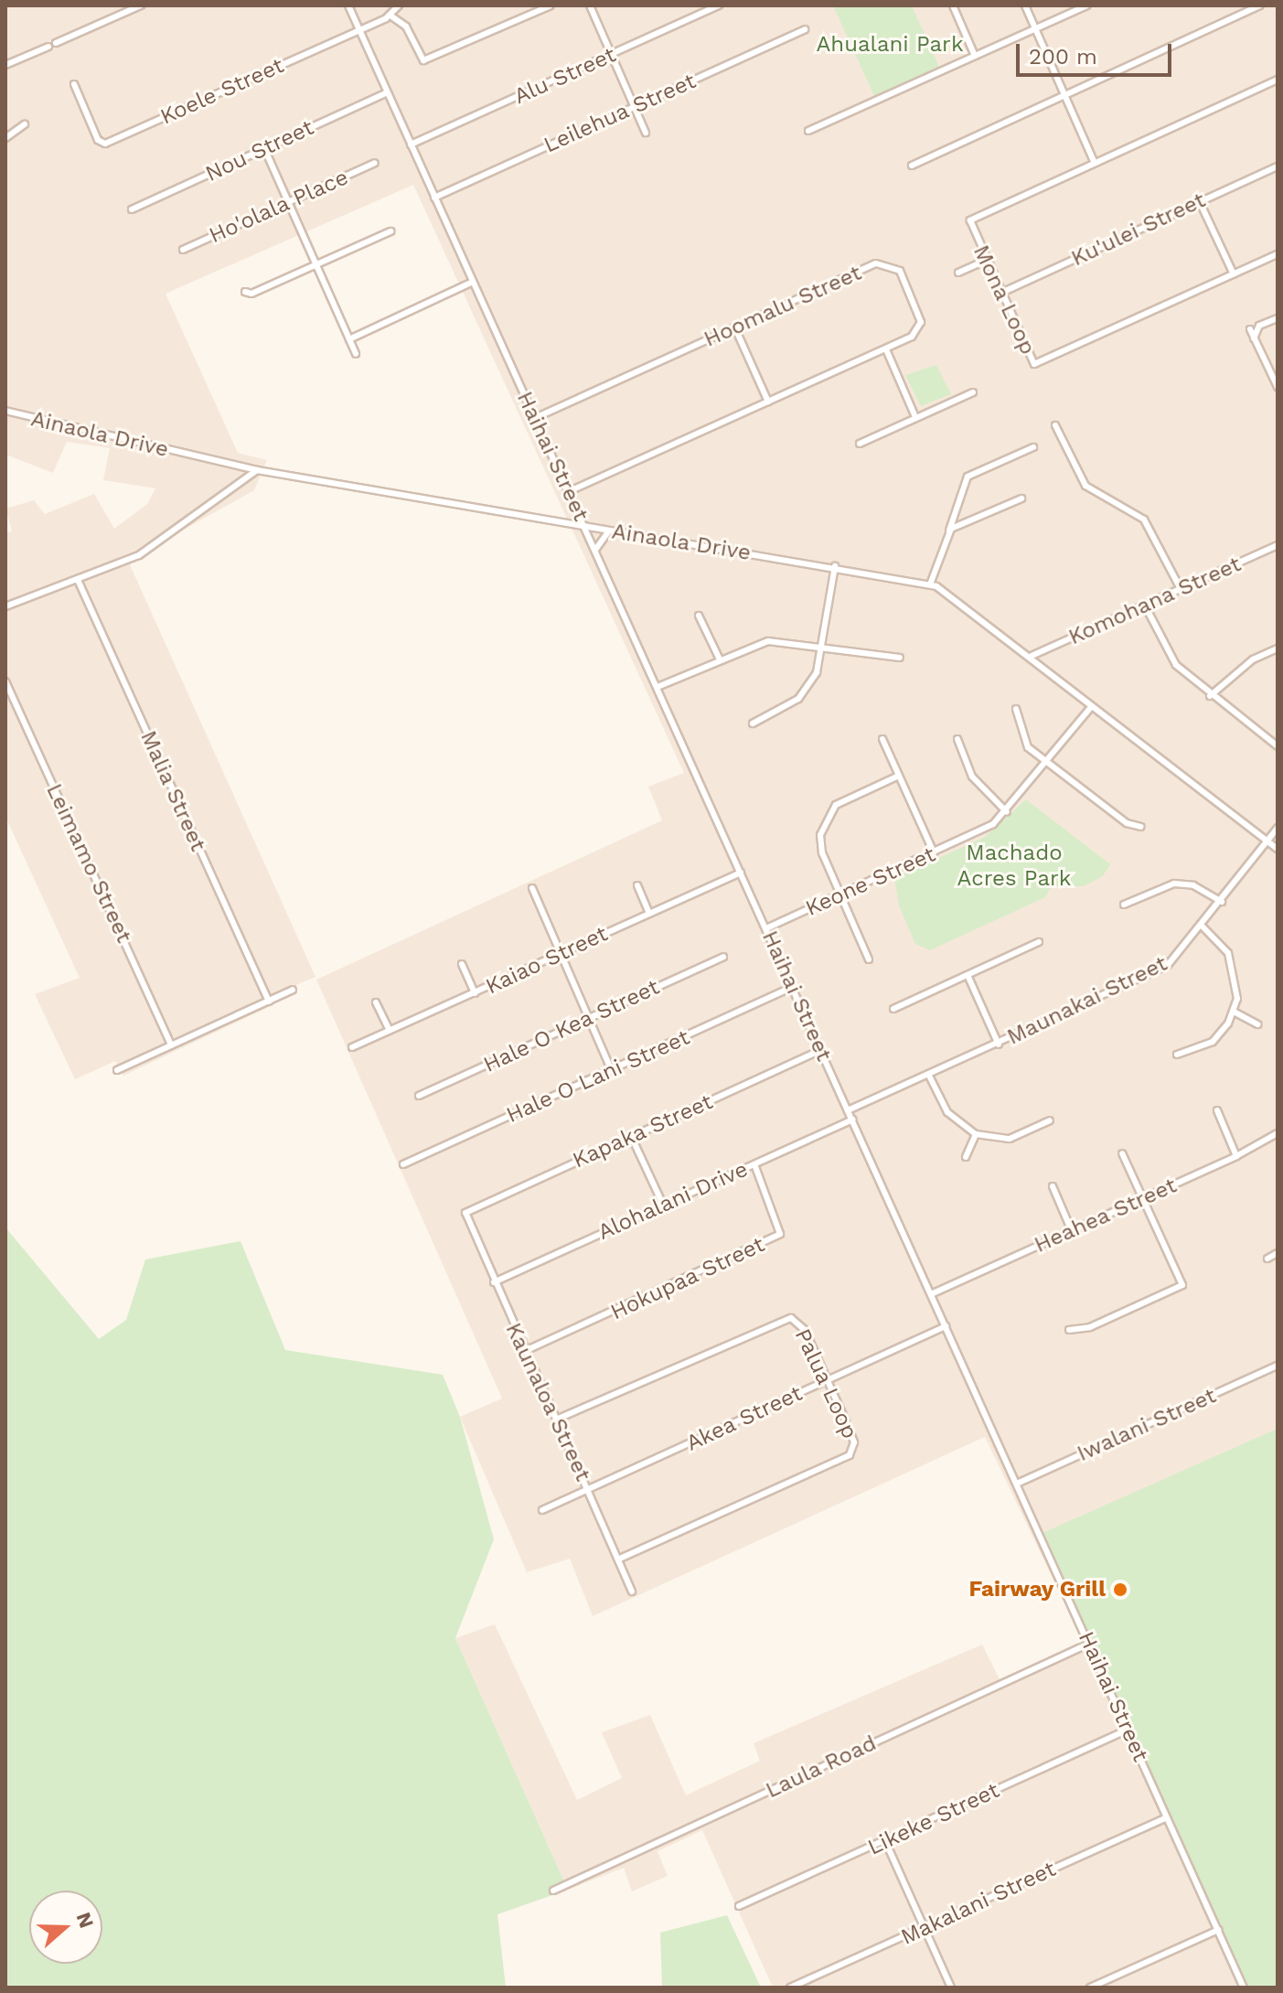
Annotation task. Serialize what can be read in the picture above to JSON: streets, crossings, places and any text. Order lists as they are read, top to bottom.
{
  "streets": {
    "street": [
      "Alu Street",
      "Koele Street",
      "Leilehua Street",
      "Nou Street",
      "Ho'olala Place",
      "Ku'ulei Street",
      "Mona Loop",
      "Hoomalu Street",
      "Ainaola Drive",
      "Haihai Street",
      "Komohana Street",
      "Malia Street",
      "Leimamo Street",
      "Keone Street",
      "Kaiao Street",
      "Maunakai Street",
      "Hale O Kea Street",
      "Hale O Lani Street",
      "Kapaka Street",
      "Alohalani Drive",
      "Heahea Street",
      "Hokupaa Street",
      "Palua Loop",
      "Kaunaloa Street",
      "Akea Street",
      "Iwalani Street",
      "Laula Road",
      "Likeke Street",
      "Makalani Street"
    ]
  },
  "crossings": [
    ["Alu Street", "Haihai Street"],
    ["Koele Street", "Haihai Street"],
    ["Leilehua Street", "Haihai Street"],
    ["Nou Street", "Haihai Street"],
    ["Ku'ulei Street", "Mona Loop"],
    ["Hoomalu Street", "Haihai Street"],
    ["Ainaola Drive", "Haihai Street"],
    ["Ainaola Drive", "Komohana Street"],
    ["Ainaola Drive", "Keone Street"],
    ["Ainaola Drive", "Maunakai Street"],
    ["Haihai Street", "Keone Street"],
    ["Haihai Street", "Kaiao Street"],
    ["Haihai Street", "Maunakai Street"],
    ["Haihai Street", "Hale O Lani Street"],
    ["Haihai Street", "Kapaka Street"],
    ["Haihai Street", "Alohalani Drive"],
    ["Haihai Street", "Heahea Street"],
    ["Haihai Street", "Akea Street"],
    ["Haihai Street", "Iwalani Street"],
    ["Haihai Street", "Laula Road"],
    ["Haihai Street", "Likeke Street"],
    ["Haihai Street", "Makalani Street"],
    ["Kapaka Street", "Kaunaloa Street"],
    ["Alohalani Drive", "Hokupaa Street"],
    ["Alohalani Drive", "Kaunaloa Street"],
    ["Hokupaa Street", "Kaunaloa Street"],
    ["Palua Loop", "Kaunaloa Street"],
    ["Palua Loop", "Akea Street"],
    ["Kaunaloa Street", "Akea Street"]
  ],
  "parks": ["Ahualani Park", "Machado Acres Park"],
  "places": ["Fairway Grill"],
  "scale_bar": "200 m",
  "north": "right"
}
